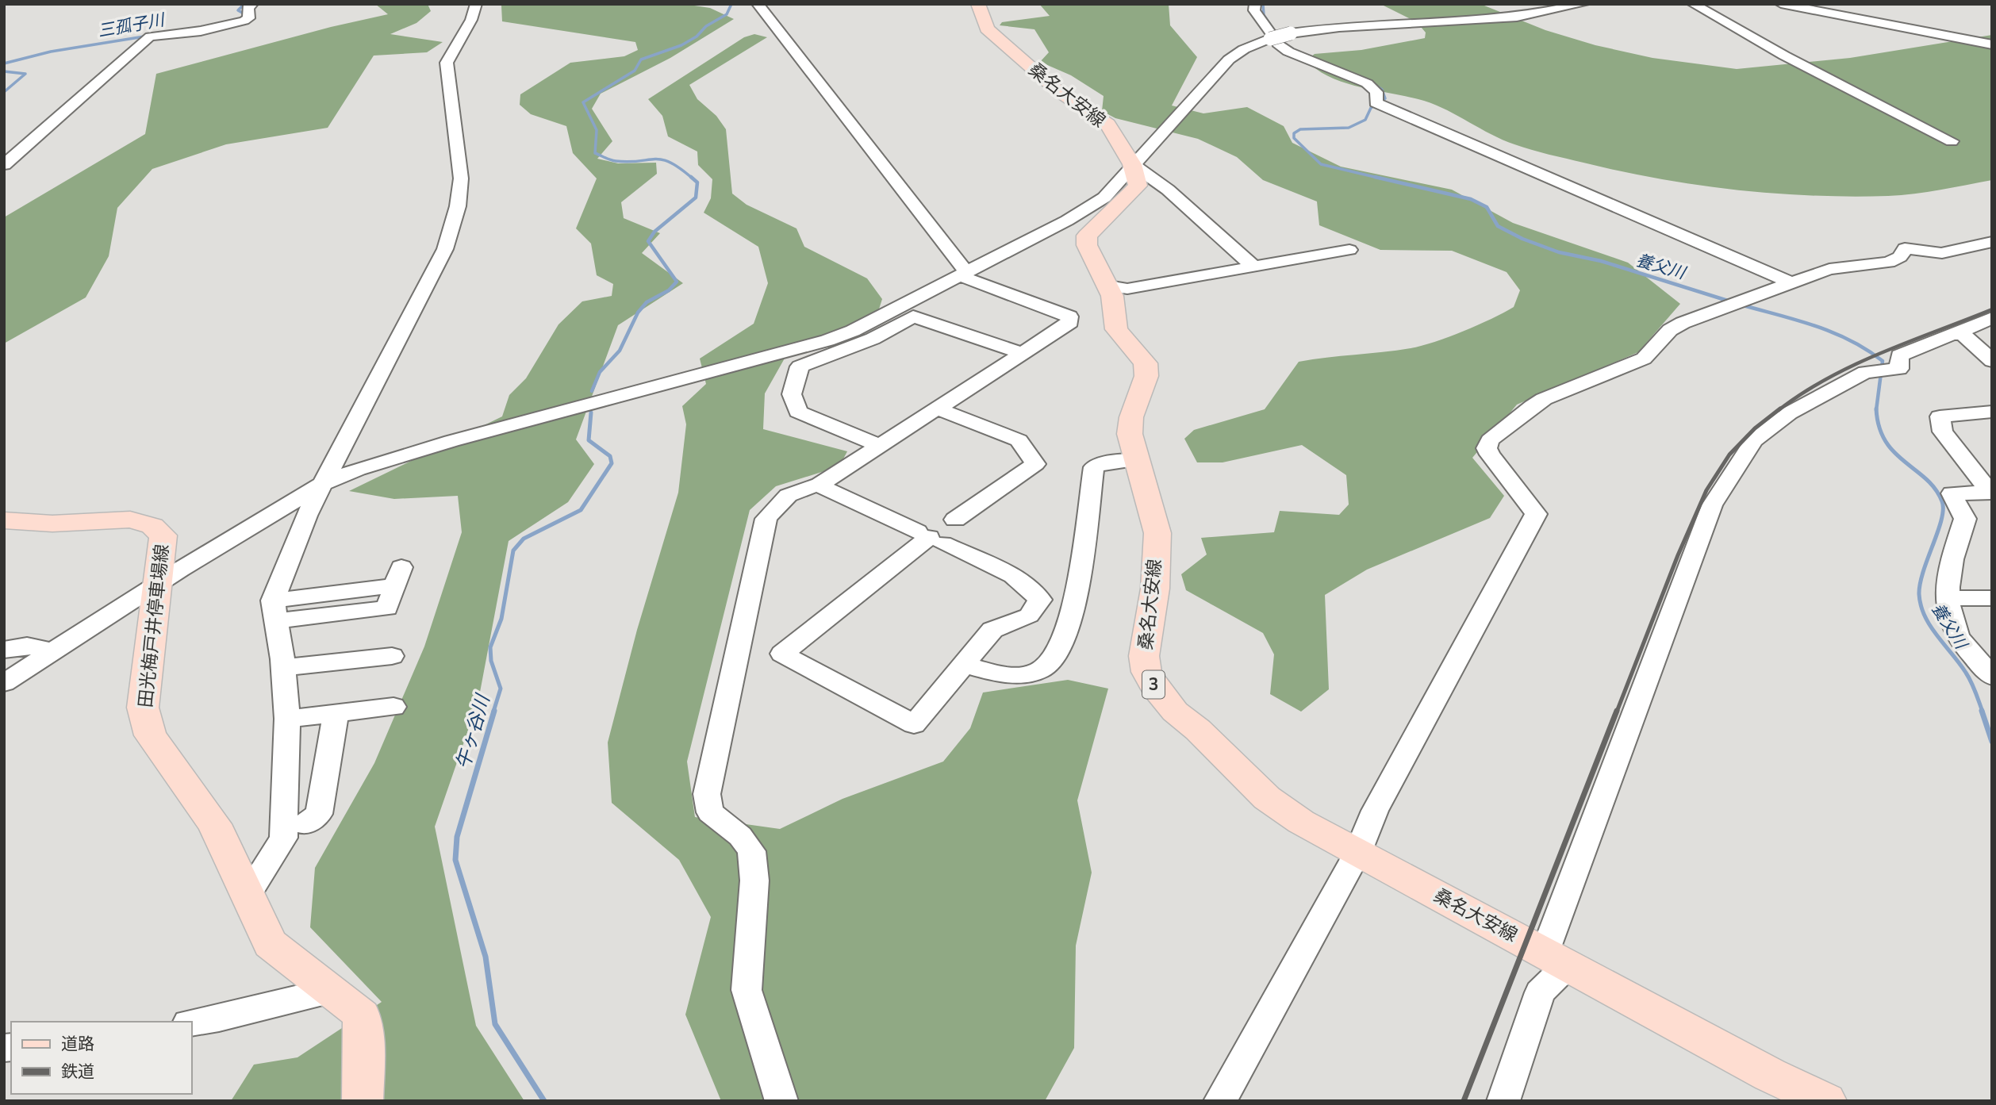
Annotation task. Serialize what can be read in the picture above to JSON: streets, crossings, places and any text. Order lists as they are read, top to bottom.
{
  "streets": {
    "main road": ["桑名大安線", "田光梅戸井停車場線", "3"]
  },
  "water": ["三孤子川", "養父川", "午ヶ谷川"],
  "legend": ["道路", "鉄道"]
}
